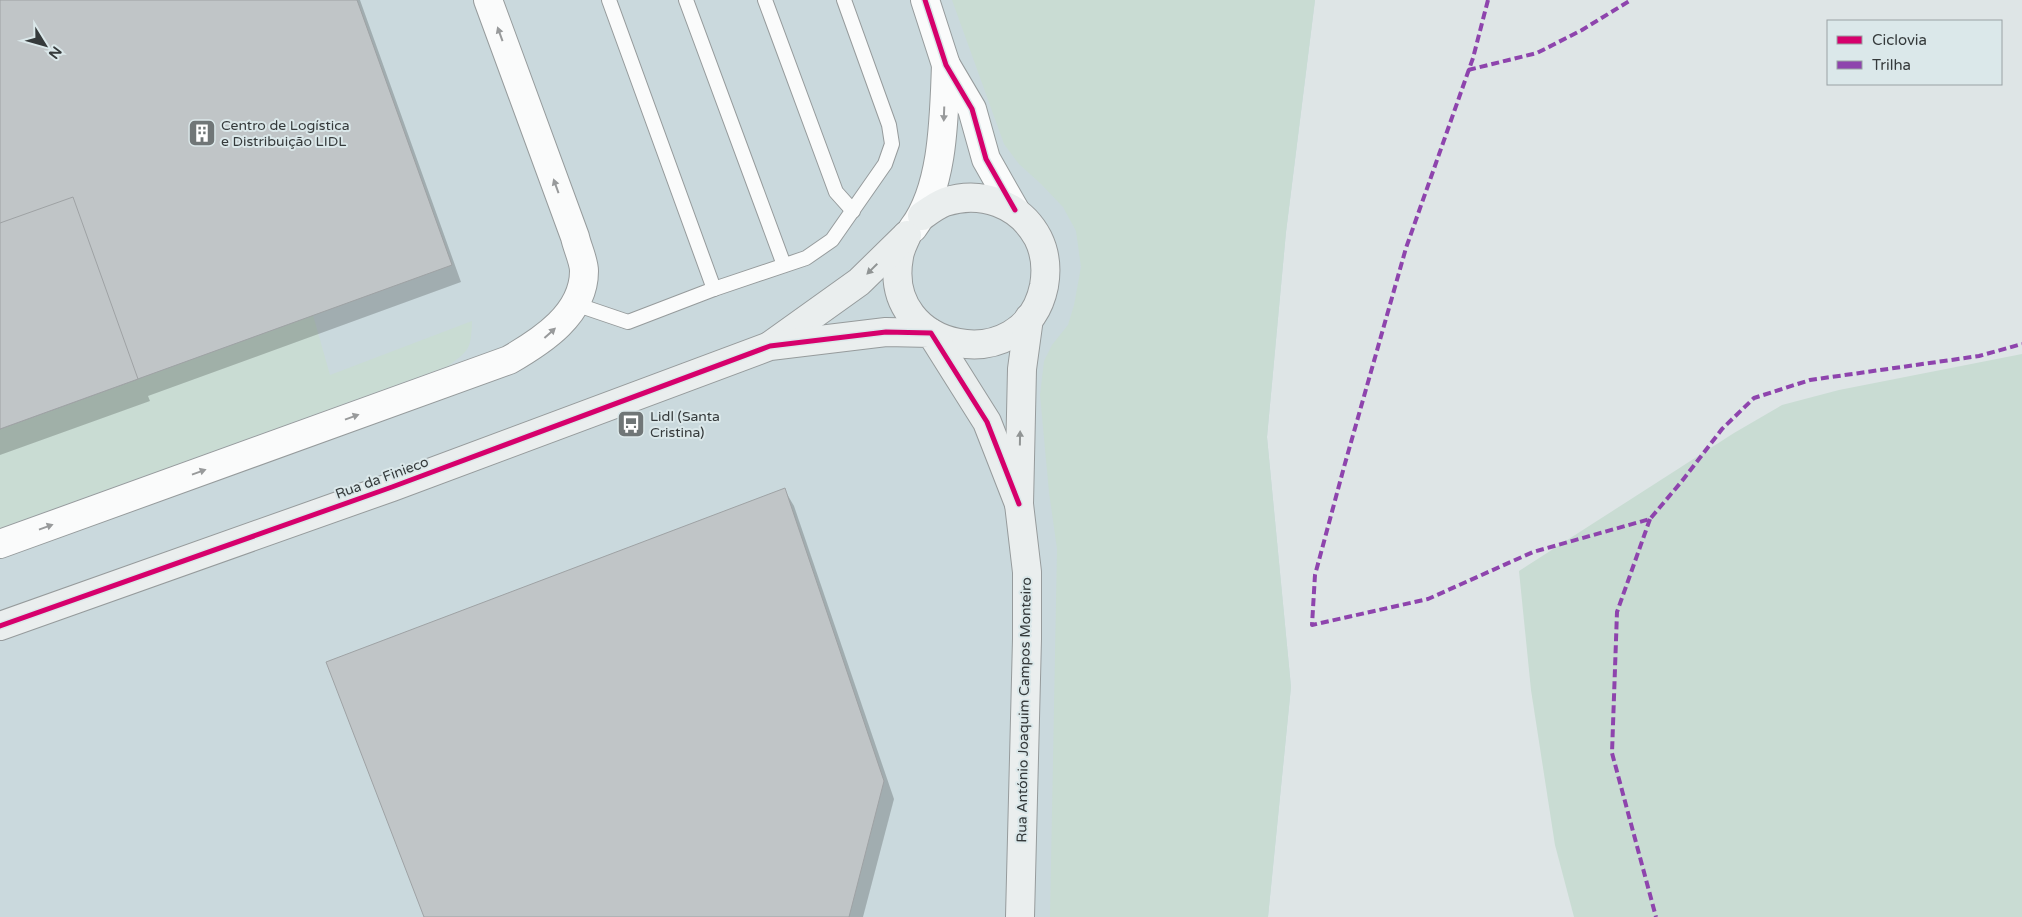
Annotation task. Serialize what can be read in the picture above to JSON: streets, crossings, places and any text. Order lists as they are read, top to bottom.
{
  "streets": {
    "street": ["Rua da Finieco", "Rua António Joaquim Campos Monteiro"]
  },
  "places": {
    "building": ["Centro de Logística e Distribuição LIDL"],
    "bus stop": ["Lidl (Santa Cristina)"]
  },
  "legend": ["Ciclovia", "Trilha"],
  "north": "bottom right"
}
